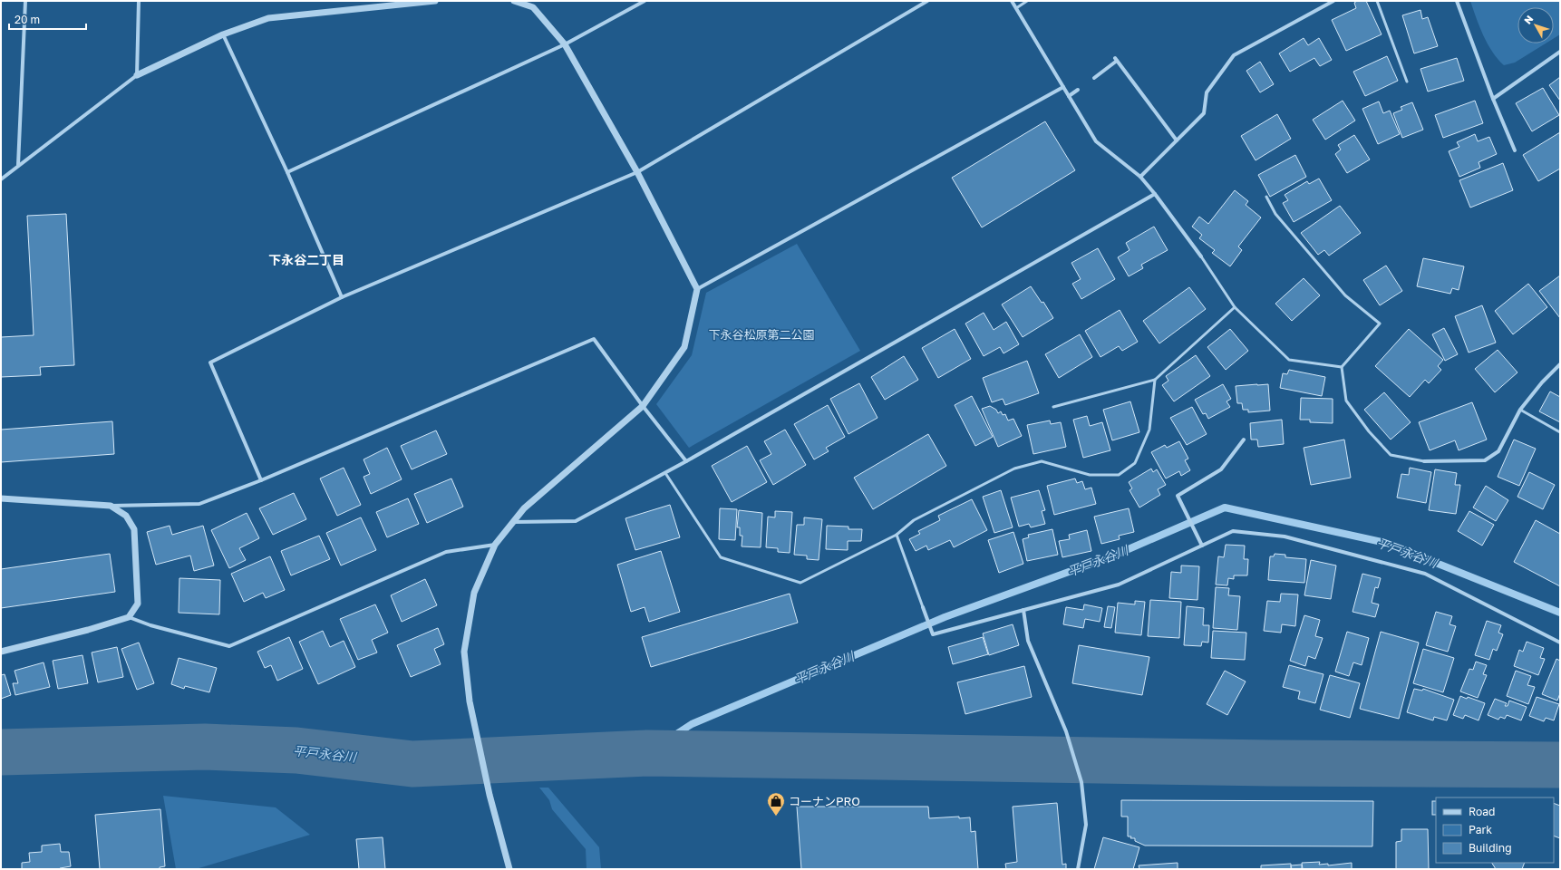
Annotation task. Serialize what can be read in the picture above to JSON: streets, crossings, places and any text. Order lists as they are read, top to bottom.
{
  "districts": ["下永谷二丁目"],
  "water": ["平戸永谷川"],
  "parks": ["下永谷松原第二公園"],
  "places": {
    "shop": ["コーナンPRO"]
  },
  "legend": ["Road", "Park", "Building"],
  "scale_bar": "20 m",
  "north": "top left"
}
